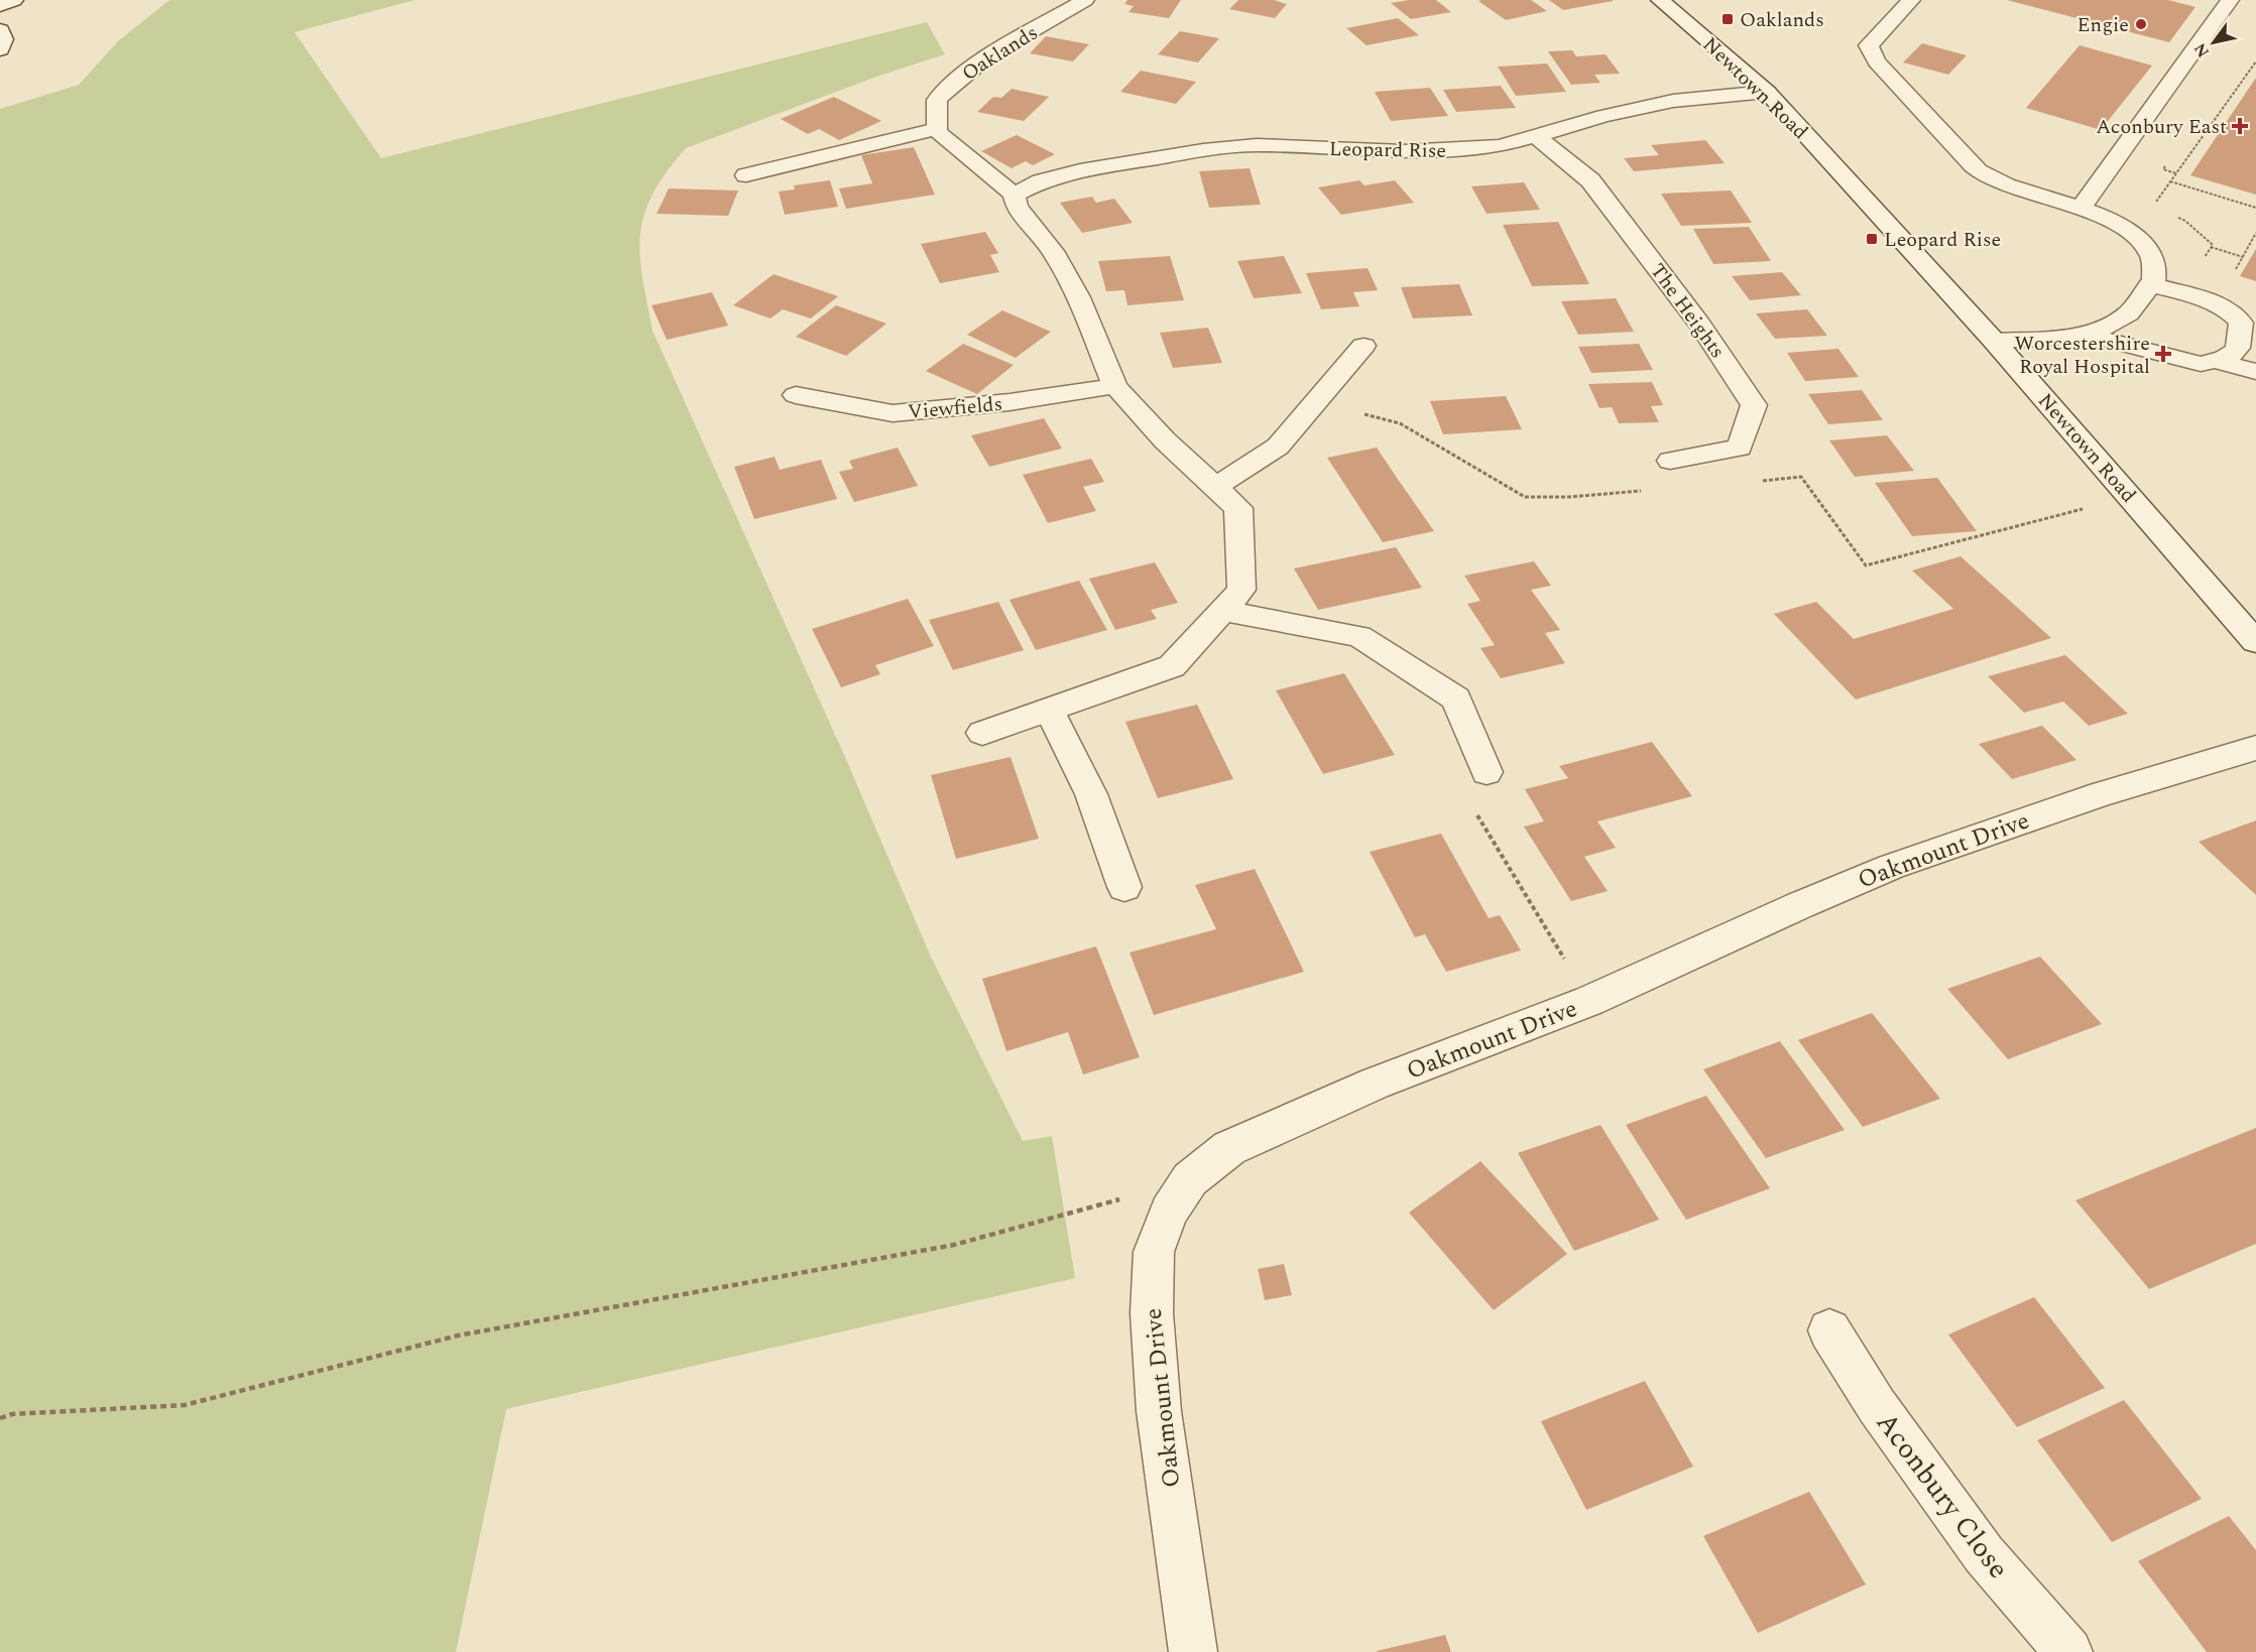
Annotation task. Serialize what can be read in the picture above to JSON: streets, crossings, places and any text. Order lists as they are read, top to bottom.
{
  "streets": {
    "street": [
      "Oaklands",
      "Newtown Road",
      "Leopard Rise",
      "The Heights",
      "Viewfields",
      "Oakmount Drive",
      "Aconbury Close"
    ]
  },
  "crossings": [
    ["Newtown Road", "Leopard Rise"],
    ["Leopard Rise", "The Heights"]
  ],
  "places": {
    "transit": ["Oaklands", "Leopard Rise"],
    "other": ["Engie"],
    "health": ["Aconbury East", "Worcestershire Royal Hospital"]
  },
  "north": "bottom left"
}
